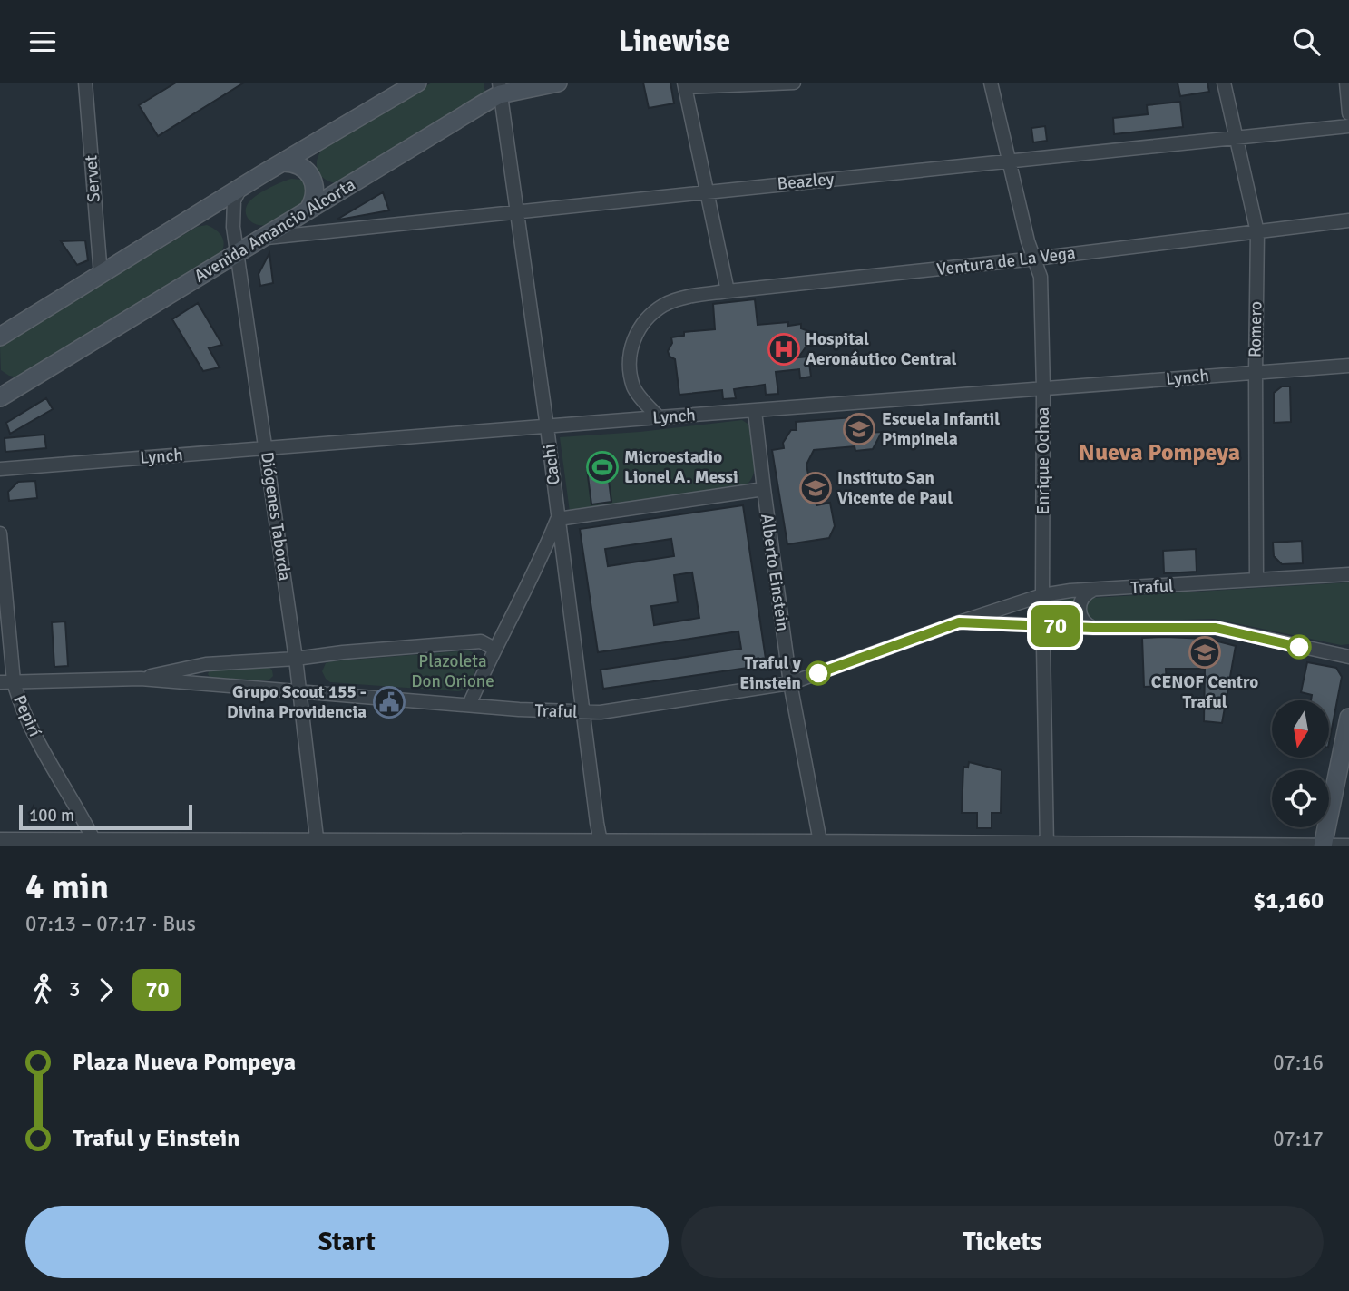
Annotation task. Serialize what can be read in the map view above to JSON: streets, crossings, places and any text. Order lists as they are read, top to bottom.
{
  "streets": {
    "main road": ["Avenida Amancio Alcorta"],
    "street": [
      "Servet",
      "Beazley",
      "Ventura de La Vega",
      "Romero",
      "Lynch",
      "Enrique Ochoa",
      "Cachi",
      "Diógenes Taborda",
      "Alberto Einstein",
      "Traful",
      "Pepirí"
    ]
  },
  "crossings": [
    ["Beazley", "Avenida Amancio Alcorta"],
    ["Beazley", "Romero"],
    ["Beazley", "Enrique Ochoa"],
    ["Beazley", "Cachi"],
    ["Avenida Amancio Alcorta", "Cachi"],
    ["Avenida Amancio Alcorta", "Diógenes Taborda"],
    ["Ventura de La Vega", "Romero"],
    ["Ventura de La Vega", "Lynch"],
    ["Ventura de La Vega", "Enrique Ochoa"],
    ["Romero", "Lynch"],
    ["Romero", "Traful"],
    ["Lynch", "Enrique Ochoa"],
    ["Lynch", "Cachi"],
    ["Lynch", "Diógenes Taborda"],
    ["Lynch", "Alberto Einstein"],
    ["Enrique Ochoa", "Traful"],
    ["Cachi", "Traful"],
    ["Diógenes Taborda", "Traful"],
    ["Alberto Einstein", "Traful"],
    ["Traful", "Pepirí"]
  ],
  "districts": ["Nueva Pompeya"],
  "parks": ["Plazoleta Don Orione"],
  "places": {
    "hospital": ["Hospital Aeronáutico Central"],
    "school or university": ["Escuela Infantil Pimpinela", "Instituto San Vicente de Paul", "CENOF Centro Traful"],
    "sports": ["Microestadio Lionel A. Messi"],
    "other": ["Traful y Einstein"],
    "public building": ["Grupo Scout 155 - Divina Providencia"]
  },
  "lines": ["bus line 70"],
  "scale_bar": "100 m",
  "north": "bottom",
  "page": {
    "header": "Linewise",
    "on_map": "70",
    "scale": "100 m",
    "heading": ["4 min", "07:13 – 07:17 · Bus", "$1,160"],
    "legs": ["3", "70"],
    "list": [
      {
        "name": "Plaza Nueva Pompeya",
        "value": "07:16"
      },
      {
        "name": "Traful y Einstein",
        "value": "07:17"
      }
    ],
    "buttons": ["Start", "Tickets"]
  }
}
